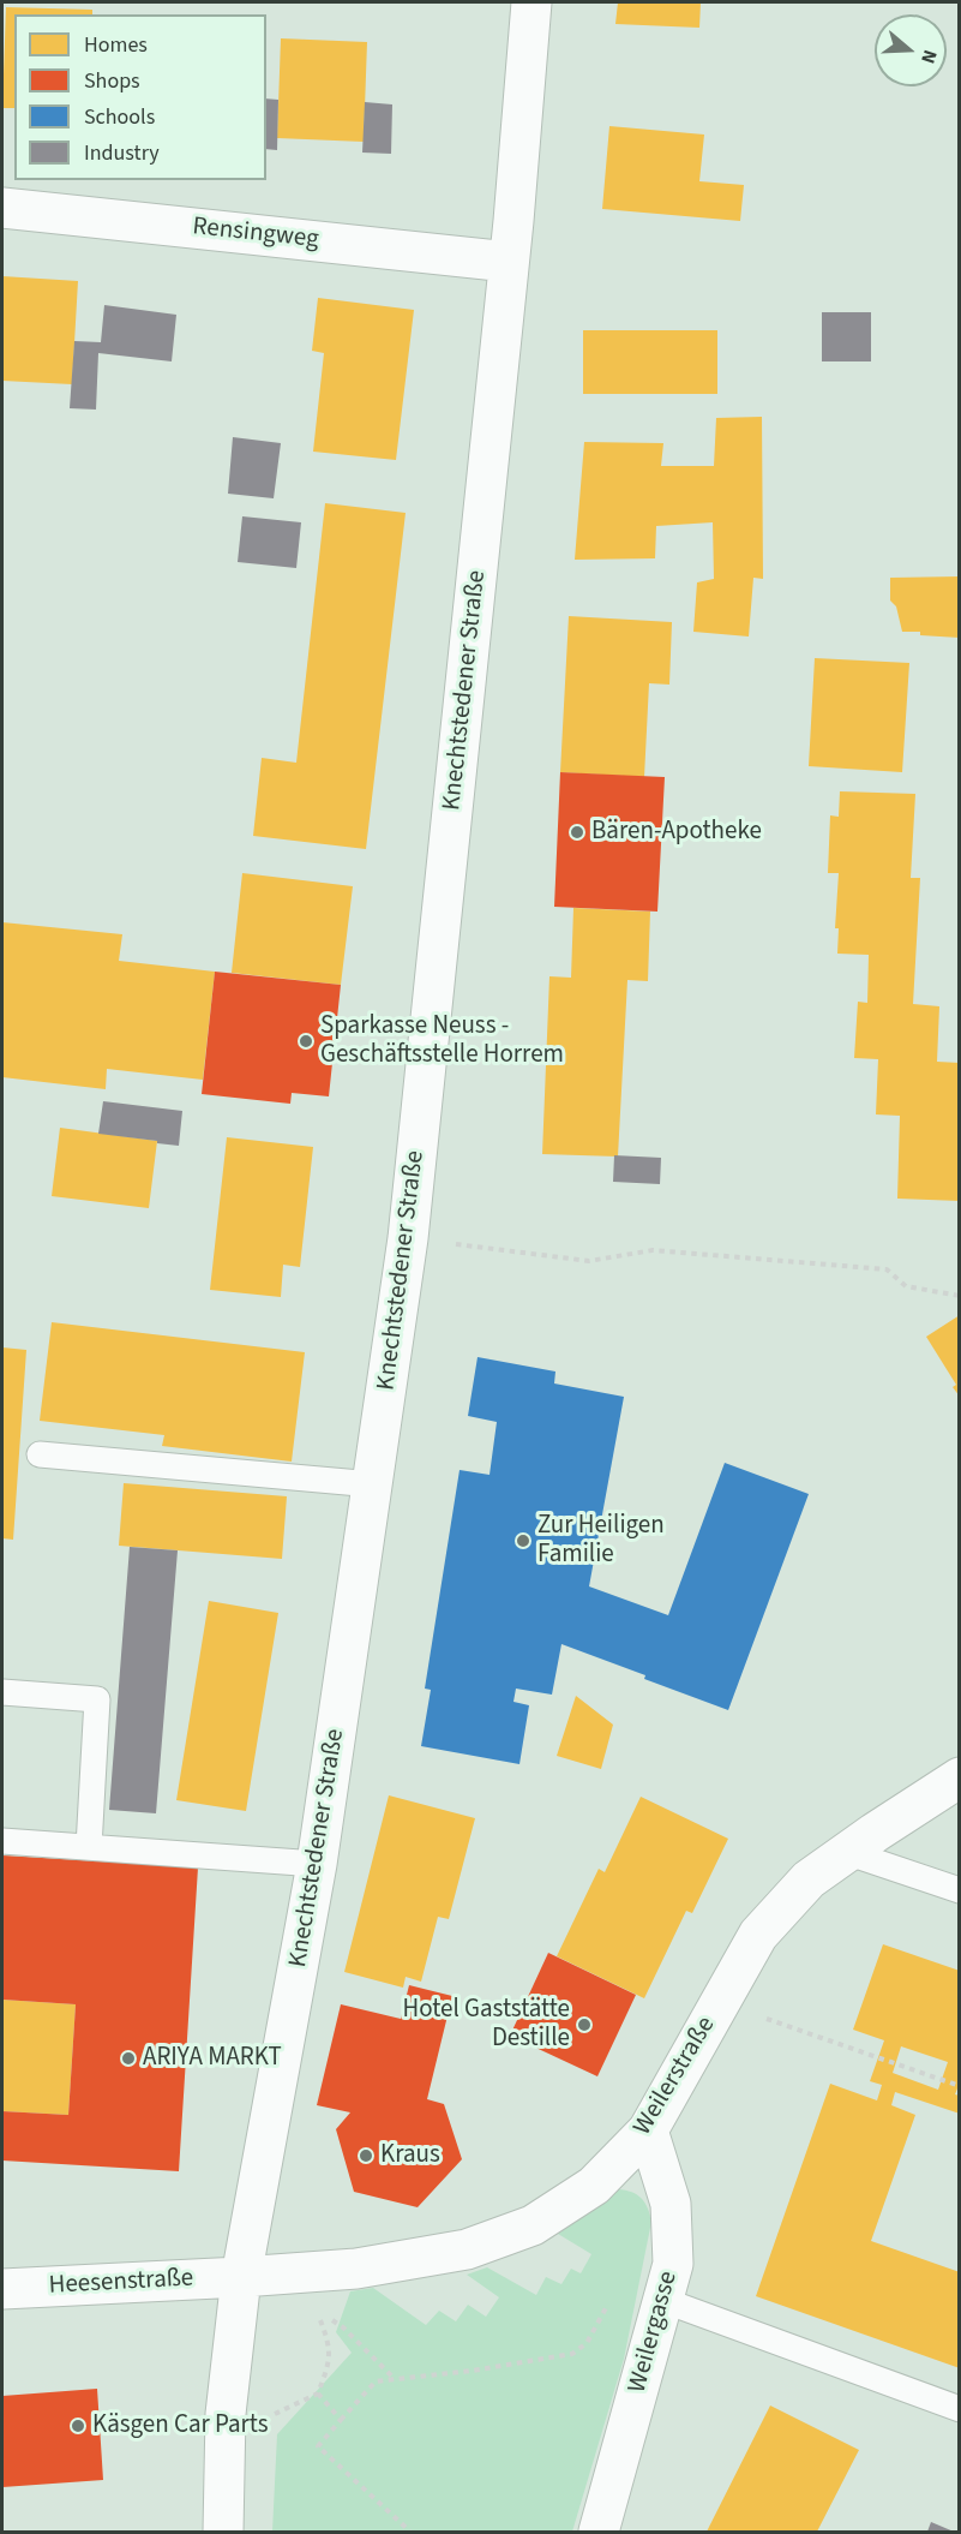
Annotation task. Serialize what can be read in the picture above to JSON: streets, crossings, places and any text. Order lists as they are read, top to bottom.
{
  "streets": {
    "street": [
      "Rensingweg",
      "Knechtstedener Straße",
      "Weilerstraße",
      "Heesenstraße",
      "Weilergasse"
    ]
  },
  "crossings": [
    ["Rensingweg", "Knechtstedener Straße"],
    ["Knechtstedener Straße", "Weilerstraße"],
    ["Knechtstedener Straße", "Heesenstraße"],
    ["Weilerstraße", "Heesenstraße"],
    ["Weilerstraße", "Weilergasse"]
  ],
  "places": [
    "Bären-Apotheke",
    "Sparkasse Neuss - Geschäftsstelle Horrem",
    "Zur Heiligen Familie",
    "Hotel Gaststätte Destille",
    "ARIYA MARKT",
    "Kraus",
    "Käsgen Car Parts"
  ],
  "legend": [
    "Homes",
    "Shops",
    "Schools",
    "Industry"
  ],
  "north": "right"
}
